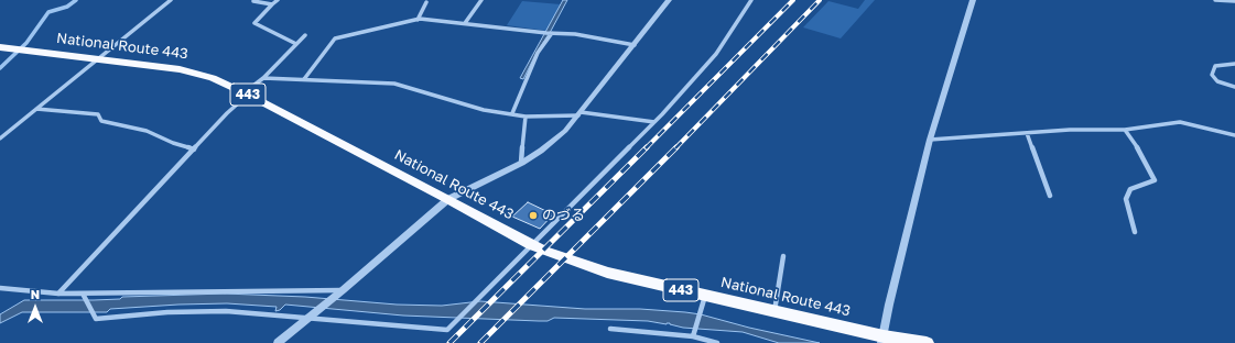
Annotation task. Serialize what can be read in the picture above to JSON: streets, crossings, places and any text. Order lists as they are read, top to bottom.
{
  "streets": {
    "highway": ["National Route 443", "443"]
  },
  "places": ["のづる"],
  "north": "top"
}
